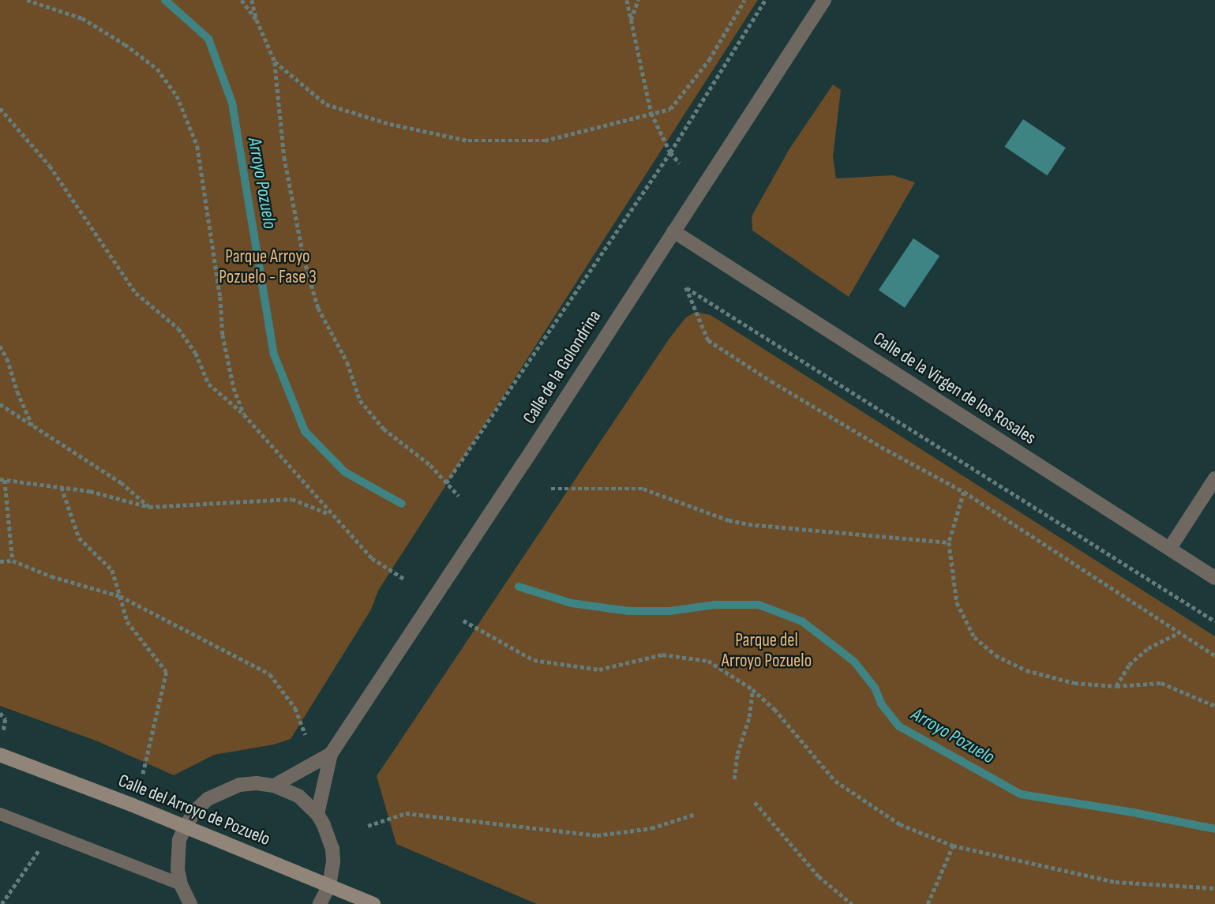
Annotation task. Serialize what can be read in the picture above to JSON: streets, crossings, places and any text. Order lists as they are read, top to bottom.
{
  "streets": {
    "main road": ["Calle del Arroyo de Pozuelo"],
    "street": ["Calle de la Golondrina", "Calle de la Virgen de los Rosales"]
  },
  "crossings": [
    ["Calle de la Golondrina", "Calle de la Virgen de los Rosales"]
  ],
  "water": ["Arroyo Pozuelo"],
  "parks": ["Parque Arroyo Pozuelo - Fase 3", "Parque del Arroyo Pozuelo"]
}
